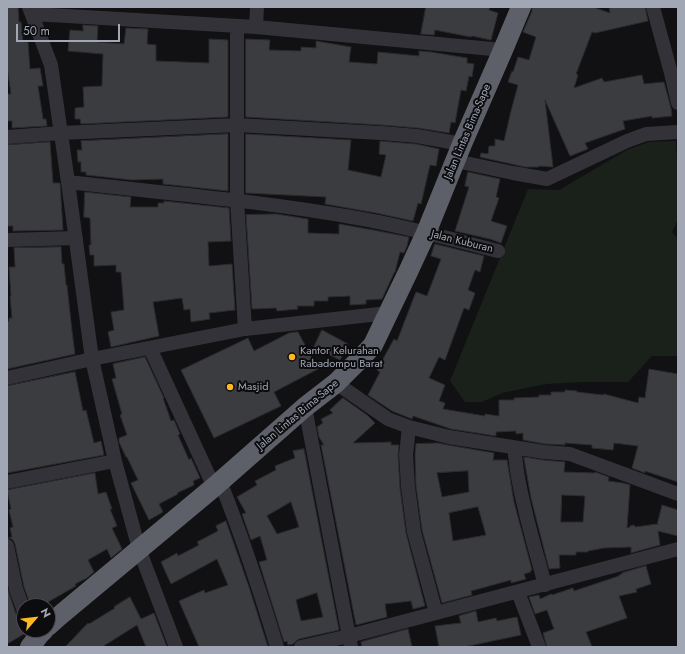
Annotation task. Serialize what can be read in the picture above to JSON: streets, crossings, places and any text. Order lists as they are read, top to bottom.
{
  "streets": {
    "highway": ["Jalan Lintas Bima-Sape"],
    "street": ["Jalan Kuburan"]
  },
  "crossings": [
    ["Jalan Lintas Bima-Sape", "Jalan Kuburan"]
  ],
  "places": ["Kantor Kelurahan Rabadompu Barat", "Masjid"],
  "scale_bar": "50 m",
  "north": "top right"
}
